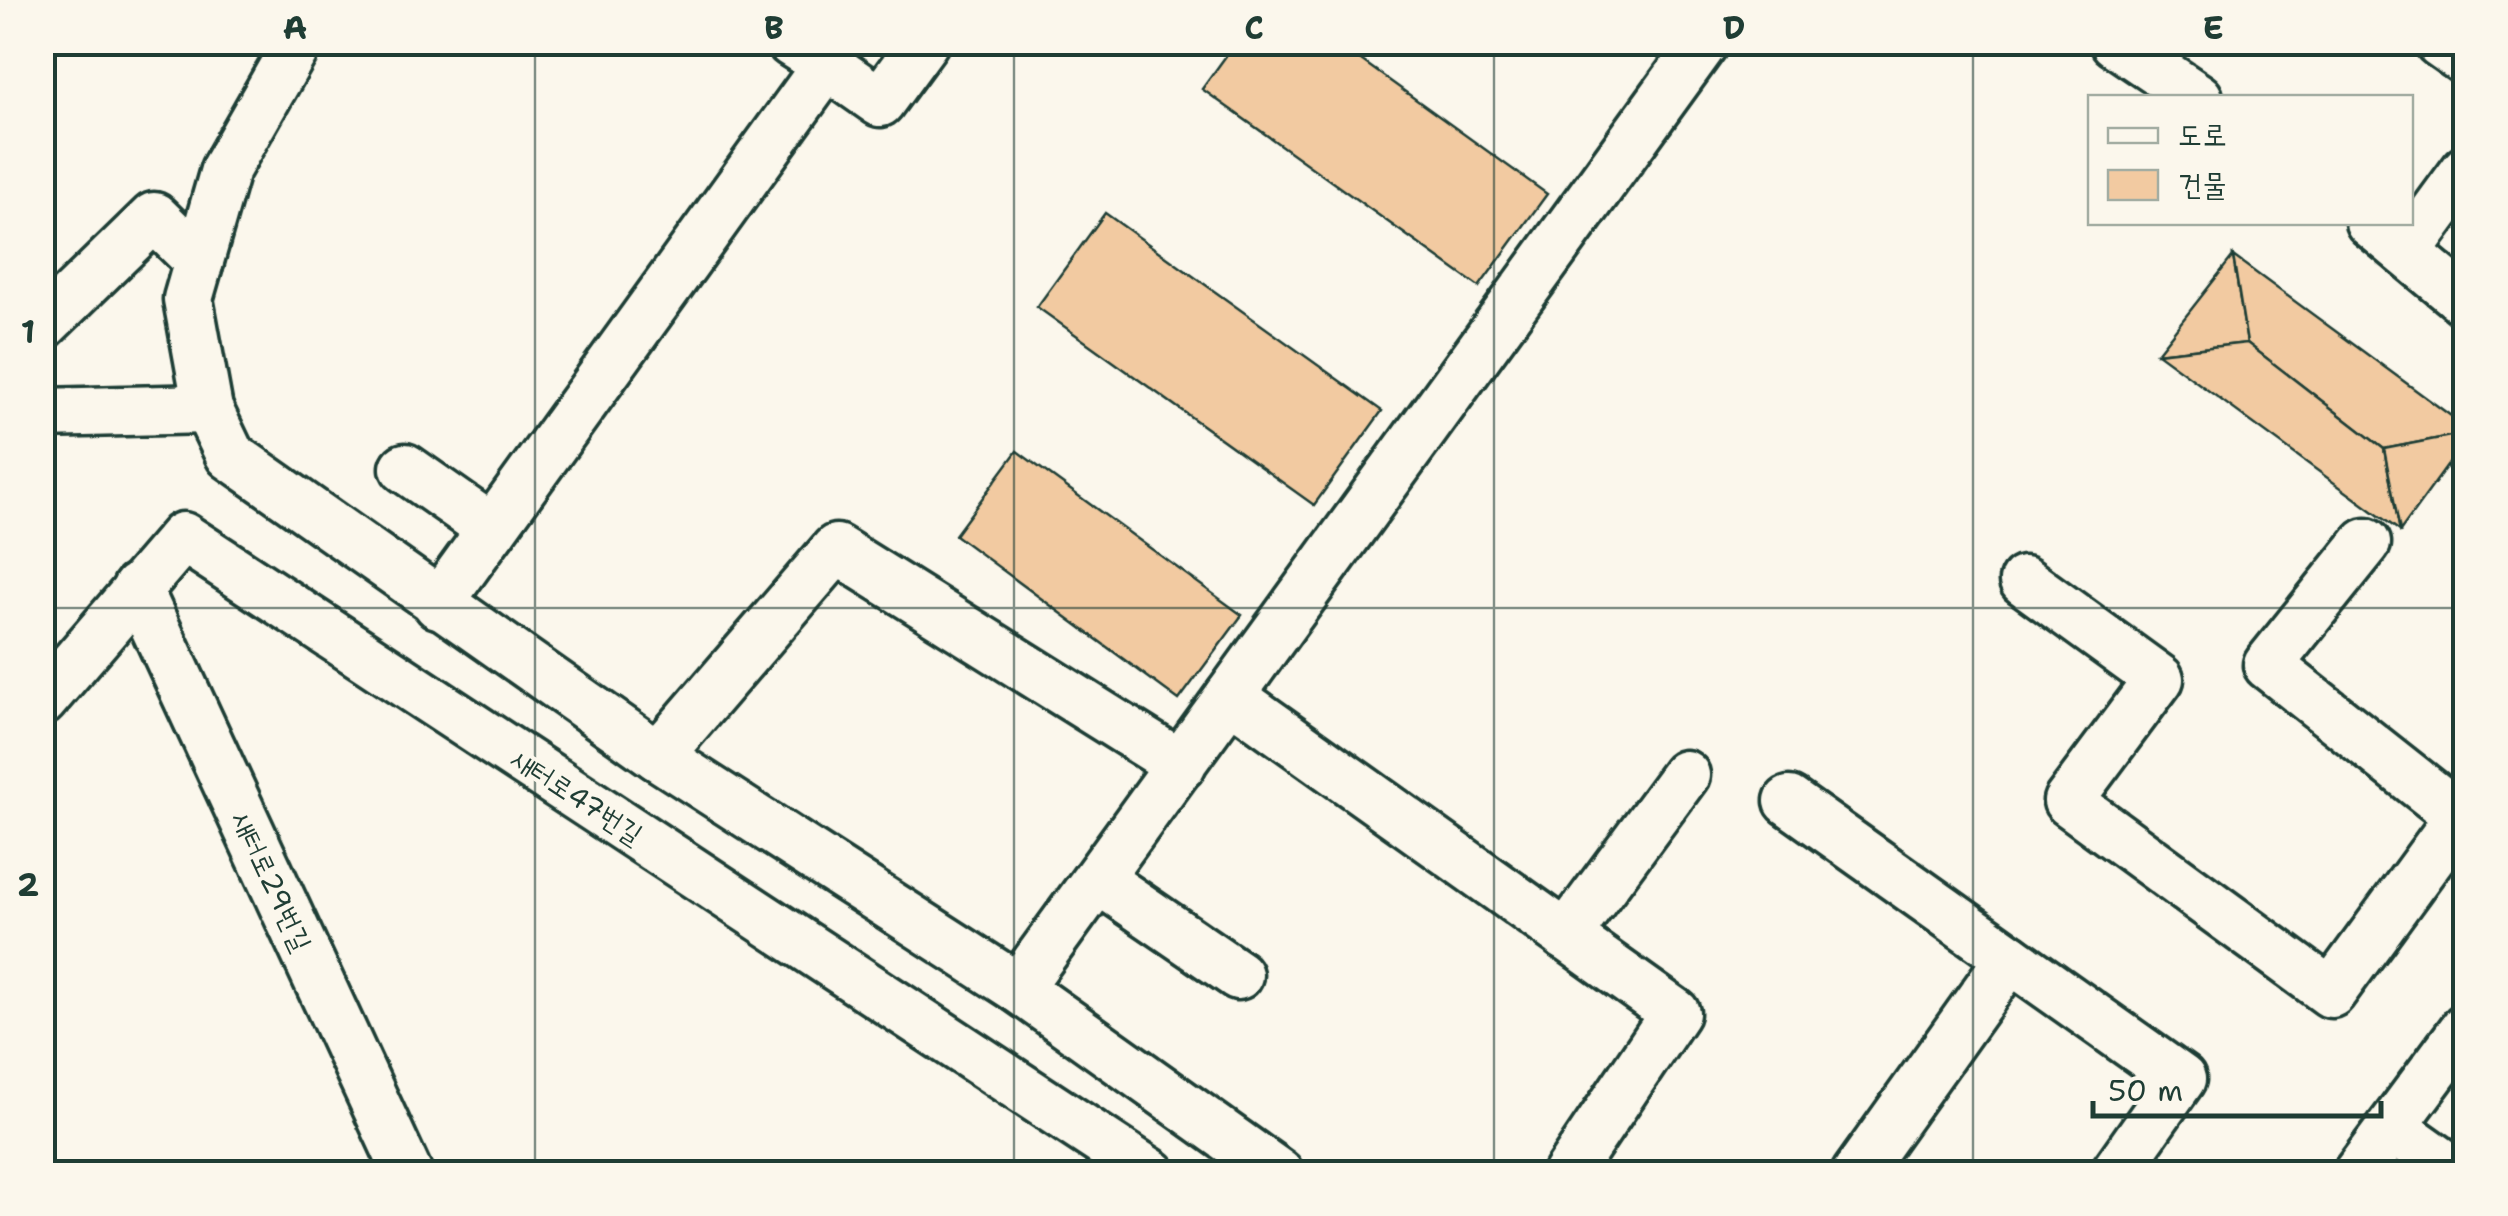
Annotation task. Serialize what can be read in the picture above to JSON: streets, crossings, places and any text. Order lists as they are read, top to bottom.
{
  "streets": {
    "street": ["새터로47번길", "새터로29번길"]
  },
  "crossings": [
    ["새터로47번길", "새터로29번길"]
  ],
  "legend": ["도로", "건물"],
  "scale_bar": "50 m",
  "grid": {
    "columns": [
      "A",
      "B",
      "C",
      "D",
      "E"
    ],
    "rows": ["1", "2"]
  }
}
